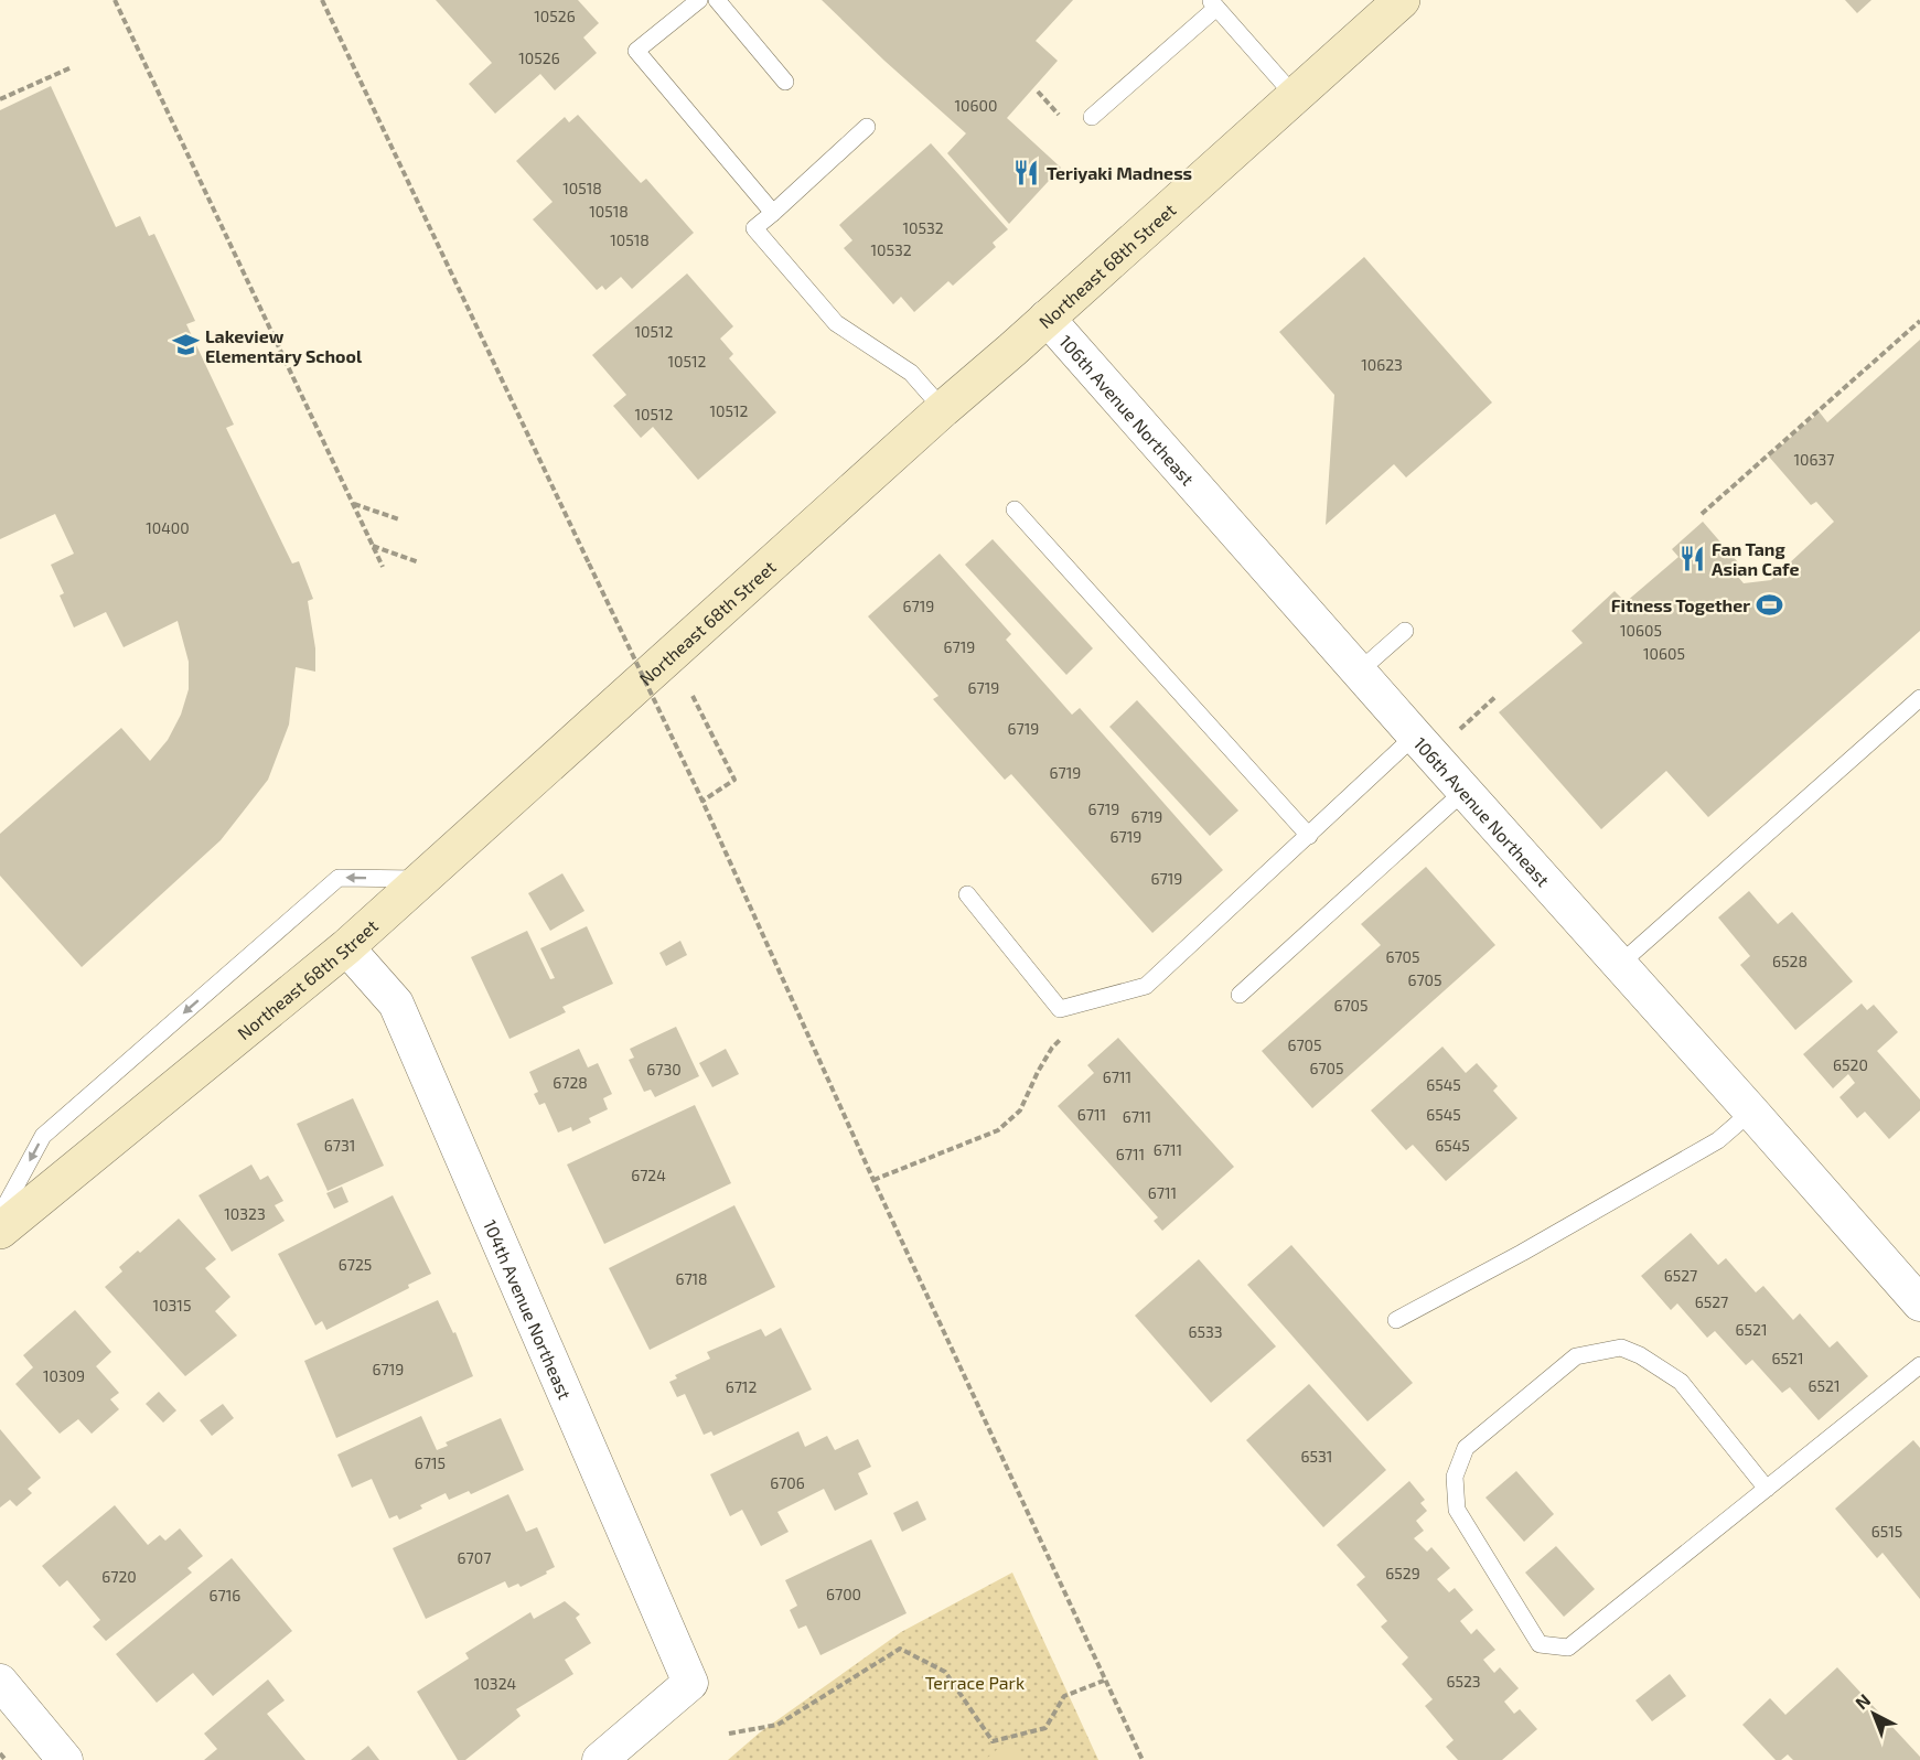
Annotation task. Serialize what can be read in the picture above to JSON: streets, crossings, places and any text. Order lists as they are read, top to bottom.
{
  "streets": {
    "main road": ["Northeast 68th Street"],
    "street": ["106th Avenue Northeast", "104th Avenue Northeast"]
  },
  "crossings": [
    ["Northeast 68th Street", "106th Avenue Northeast"],
    ["Northeast 68th Street", "104th Avenue Northeast"]
  ],
  "parks": ["Terrace Park"],
  "places": {
    "restaurant": ["Teriyaki Madness", "Fan Tang Asian Cafe"],
    "school or university": ["Lakeview Elementary School"],
    "sports": ["Fitness Together"]
  },
  "house_numbers": [
    "10526",
    "10526",
    "10600",
    "10518",
    "10518",
    "10532",
    "10518",
    "10532",
    "10512",
    "10512",
    "10623",
    "10512",
    "10512",
    "10637",
    "10400",
    "6719",
    "10605",
    "6719",
    "10605",
    "6719",
    "6719",
    "6719",
    "6719",
    "6719",
    "6719",
    "6719",
    "6705",
    "6528",
    "6705",
    "6705",
    "6705",
    "6520",
    "6705",
    "6730",
    "6711",
    "6728",
    "6545",
    "6711",
    "6545",
    "6711",
    "6731",
    "6545",
    "6711",
    "6711",
    "6724",
    "6711",
    "10323",
    "6725",
    "6527",
    "6718",
    "6527",
    "10315",
    "6521",
    "6533",
    "6521",
    "6719",
    "10309",
    "6521",
    "6712",
    "6531",
    "6715",
    "6706",
    "6515",
    "6707",
    "6529",
    "6720",
    "6700",
    "6716",
    "6523",
    "10324"
  ],
  "north": "top left"
}
